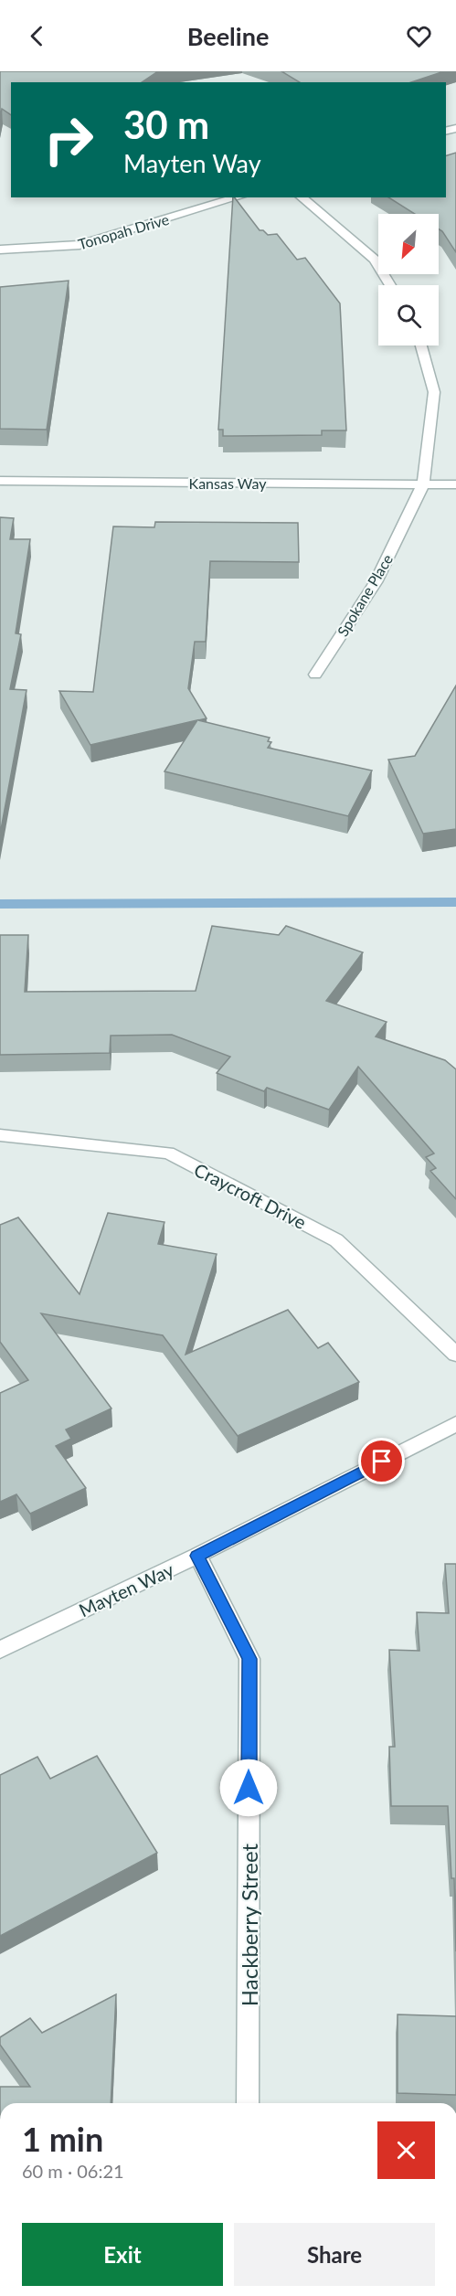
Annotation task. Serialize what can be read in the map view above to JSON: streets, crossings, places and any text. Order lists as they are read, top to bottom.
{
  "streets": {
    "street": [
      "Tonopah Drive",
      "Kansas Way",
      "Spokane Place",
      "Craycroft Drive",
      "Mayten Way",
      "Hackberry Street"
    ]
  },
  "crossings": [
    ["Kansas Way", "Spokane Place"],
    ["Mayten Way", "Hackberry Street"]
  ],
  "north": "bottom left",
  "page": {
    "header": "Beeline",
    "turn": ["30 m", "Mayten Way"],
    "heading": ["1 min", "60 m · 06:21"],
    "buttons": ["Exit", "Share"]
  }
}
